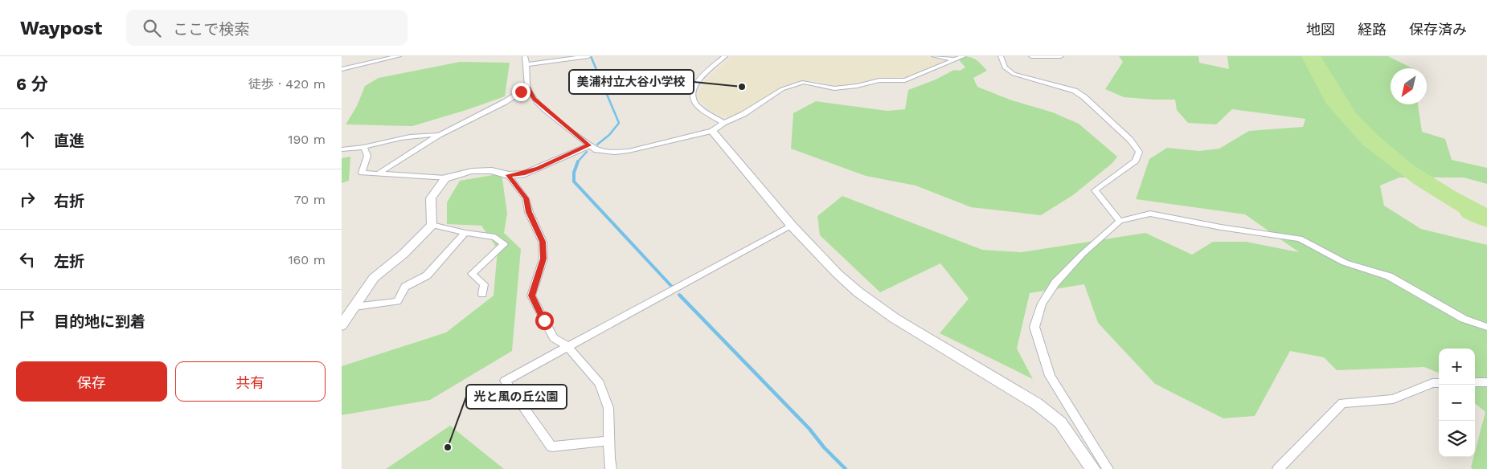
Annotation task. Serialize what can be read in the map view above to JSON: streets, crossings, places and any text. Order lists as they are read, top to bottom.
{
  "places": ["美浦村立大谷小学校", "光と風の丘公園"],
  "north": "bottom left",
  "page": {
    "header": "Waypost",
    "search": "ここで検索",
    "nav": ["地図", "経路", "保存済み"],
    "heading": ["6 分", "徒歩 · 420 m"],
    "list": [
      ["直進", "190 m"],
      ["右折", "70 m"],
      ["左折", "160 m"],
      "目的地に到着"
    ],
    "map_buttons": ["+", "−"],
    "buttons": ["保存", "共有"]
  }
}
